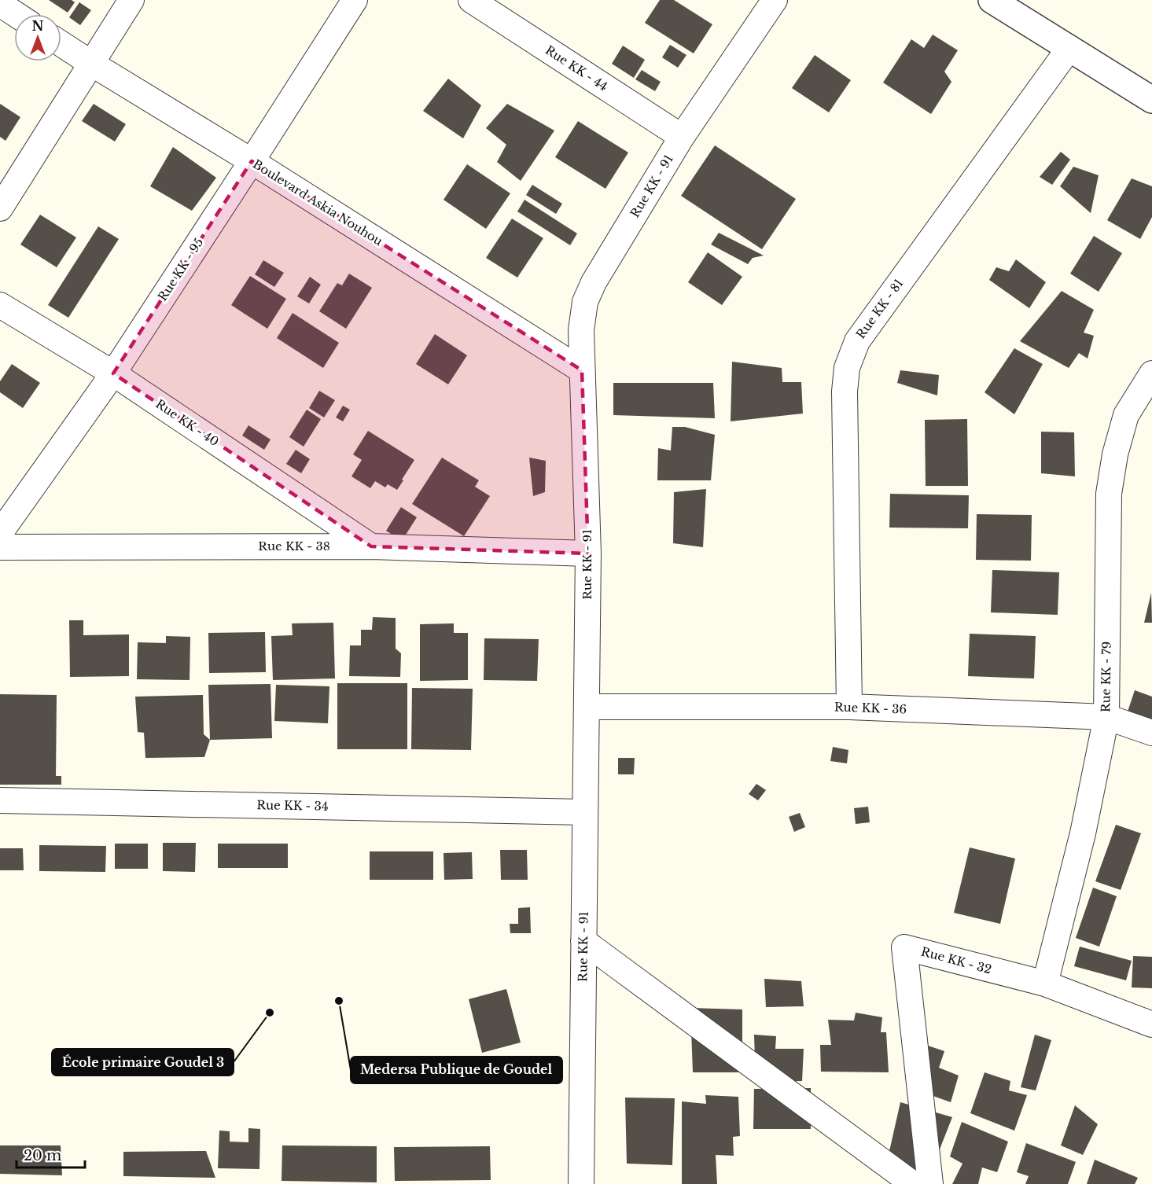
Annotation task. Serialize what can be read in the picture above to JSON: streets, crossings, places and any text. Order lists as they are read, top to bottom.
{
  "streets": {
    "street": [
      "Rue KK - 44",
      "Rue KK - 91",
      "Boulevard Askia Nouhou",
      "Rue KK - 95",
      "Rue KK - 81",
      "Rue KK - 40",
      "Rue KK - 38",
      "Rue KK - 79",
      "Rue KK - 36",
      "Rue KK - 34",
      "Rue KK - 32"
    ]
  },
  "crossings": [
    ["Rue KK - 44", "Rue KK - 91"],
    ["Rue KK - 91", "Boulevard Askia Nouhou"],
    ["Rue KK - 91", "Rue KK - 38"],
    ["Rue KK - 91", "Rue KK - 36"],
    ["Rue KK - 91", "Rue KK - 34"],
    ["Boulevard Askia Nouhou", "Rue KK - 95"],
    ["Rue KK - 95", "Rue KK - 40"],
    ["Rue KK - 81", "Rue KK - 36"],
    ["Rue KK - 40", "Rue KK - 38"],
    ["Rue KK - 79", "Rue KK - 36"],
    ["Rue KK - 79", "Rue KK - 32"]
  ],
  "places": ["Medersa Publique de Goudel", "École primaire Goudel 3"],
  "scale_bar": "20 m",
  "north": "top"
}
